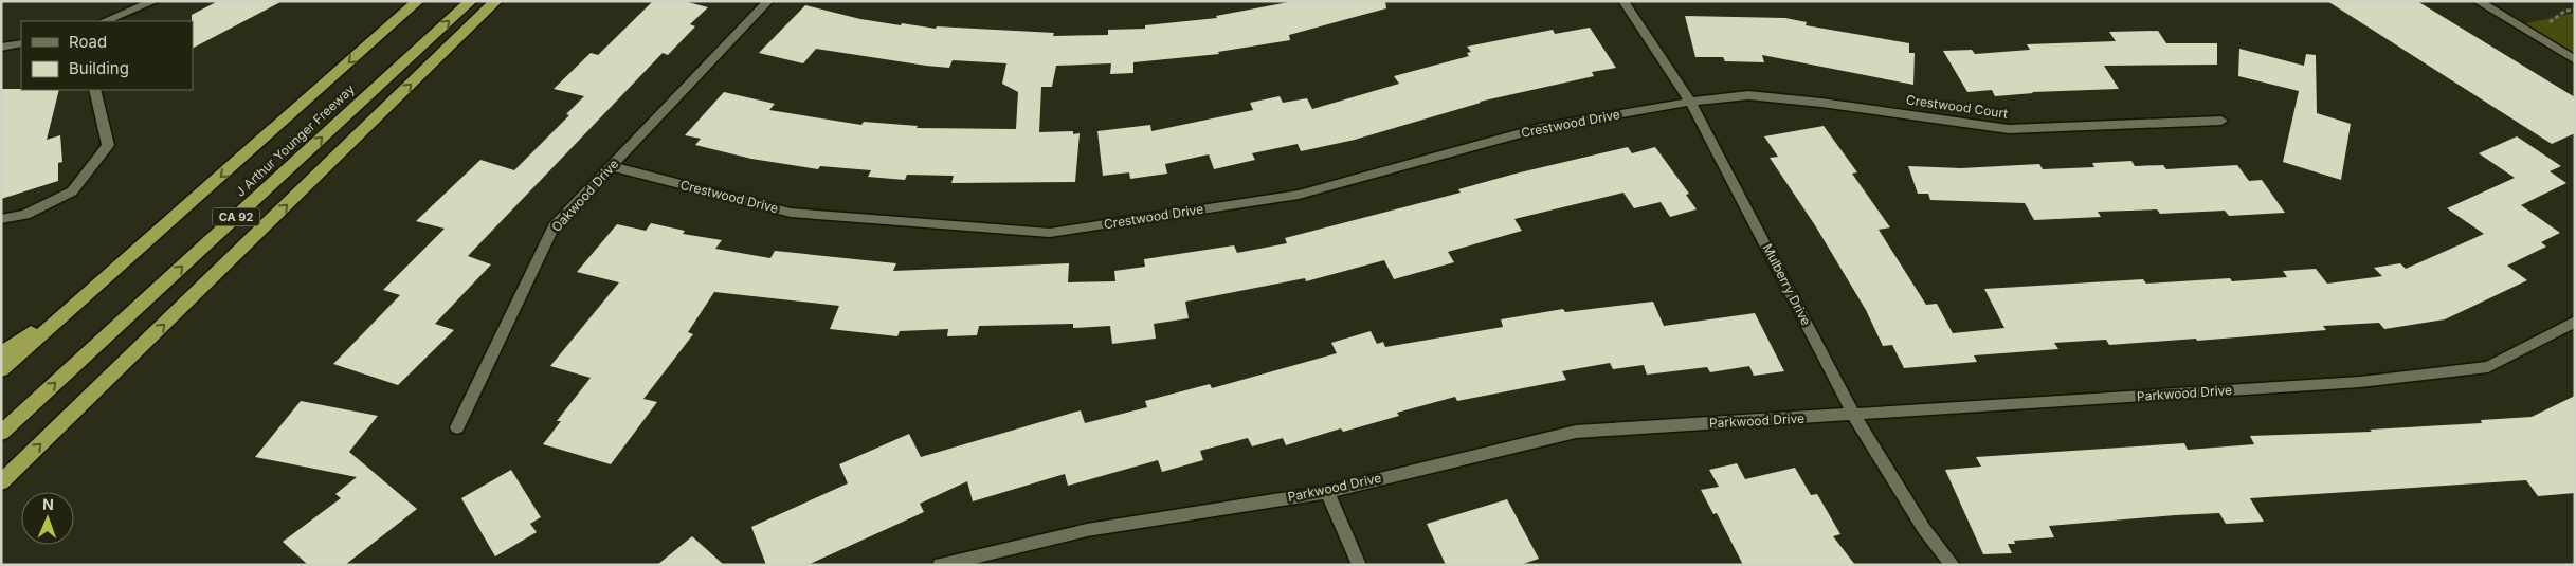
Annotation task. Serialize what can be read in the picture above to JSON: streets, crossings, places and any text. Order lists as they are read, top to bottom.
{
  "streets": {
    "highway": ["J Arthur Younger Freeway", "CA 92"],
    "street": [
      "Crestwood Court",
      "Crestwood Drive",
      "Oakwood Drive",
      "Mulberry Drive",
      "Parkwood Drive"
    ]
  },
  "crossings": [
    ["Crestwood Court", "Crestwood Drive"],
    ["Crestwood Court", "Mulberry Drive"],
    ["Crestwood Drive", "Oakwood Drive"],
    ["Crestwood Drive", "Mulberry Drive"],
    ["Mulberry Drive", "Parkwood Drive"]
  ],
  "legend": ["Road", "Building"],
  "north": "top"
}
